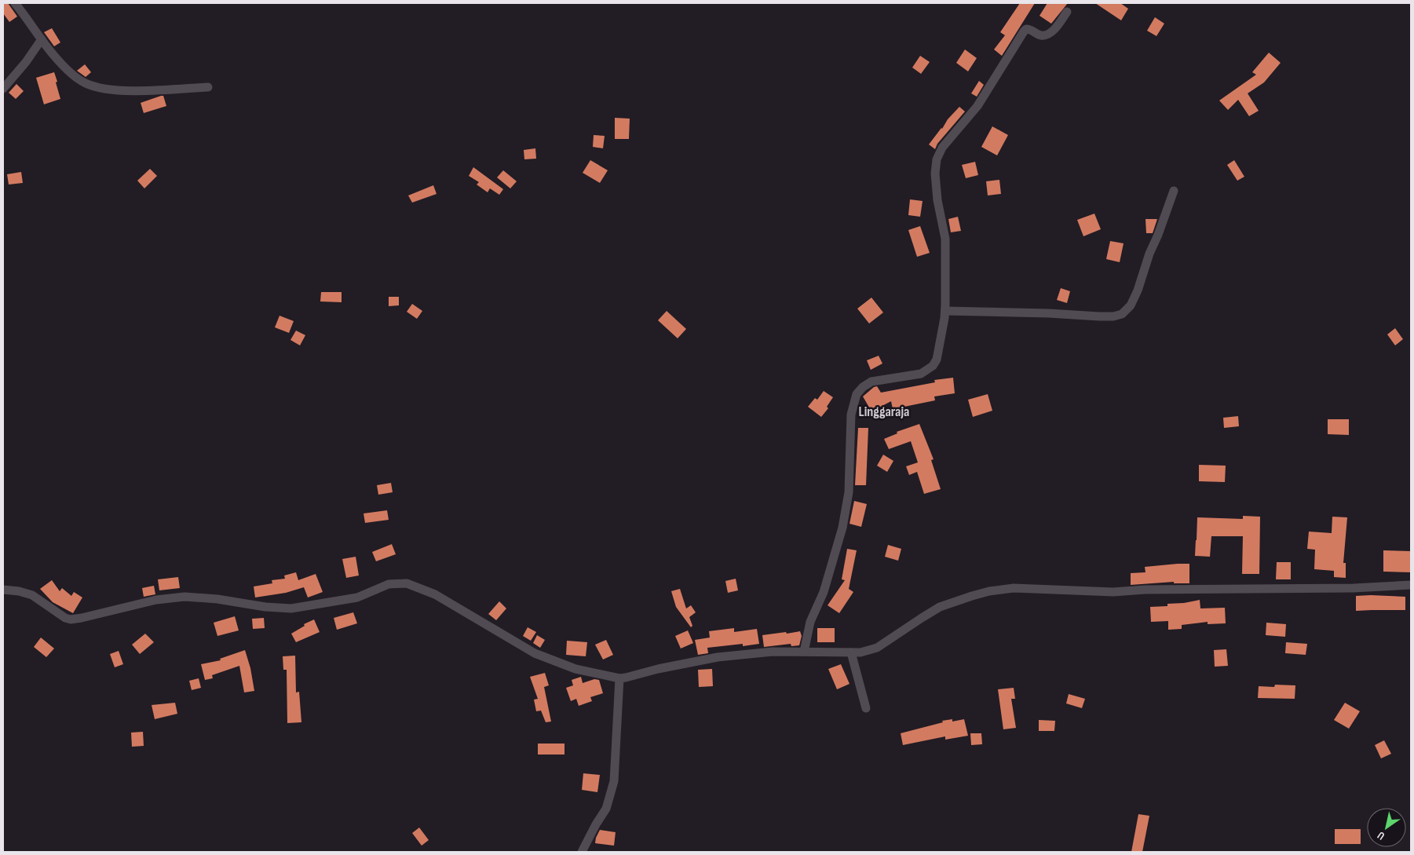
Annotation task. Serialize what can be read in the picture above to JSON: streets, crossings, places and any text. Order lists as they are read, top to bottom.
{
  "districts": ["Linggaraja"],
  "north": "bottom left"
}
